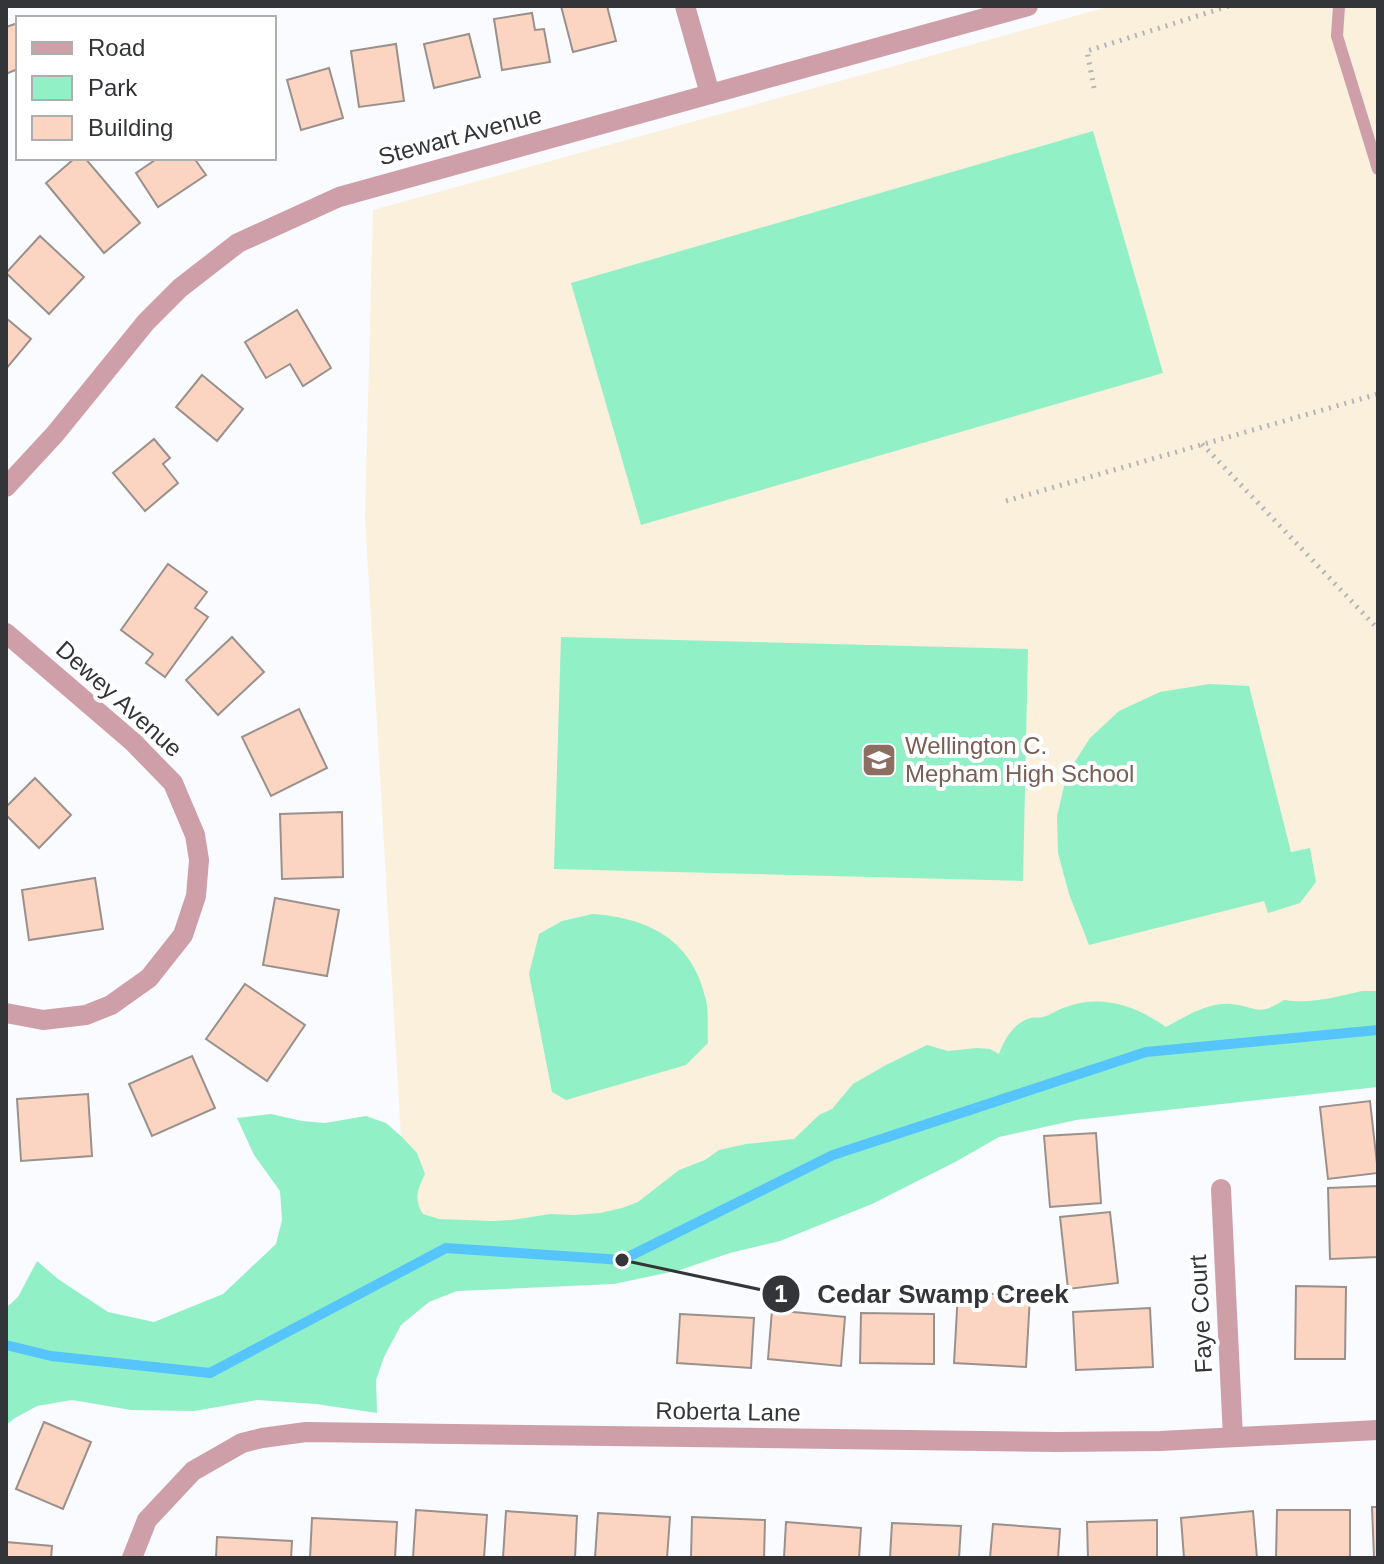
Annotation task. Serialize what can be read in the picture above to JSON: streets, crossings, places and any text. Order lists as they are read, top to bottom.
{
  "streets": {
    "street": [
      "Stewart Avenue",
      "Dewey Avenue",
      "Faye Court",
      "Roberta Lane"
    ]
  },
  "crossings": [
    ["Faye Court", "Roberta Lane"]
  ],
  "places": {
    "school or university": ["Wellington C. Mepham High School"],
    "other": ["Cedar Swamp Creek"]
  },
  "legend": ["Road", "Park", "Building"]
}
